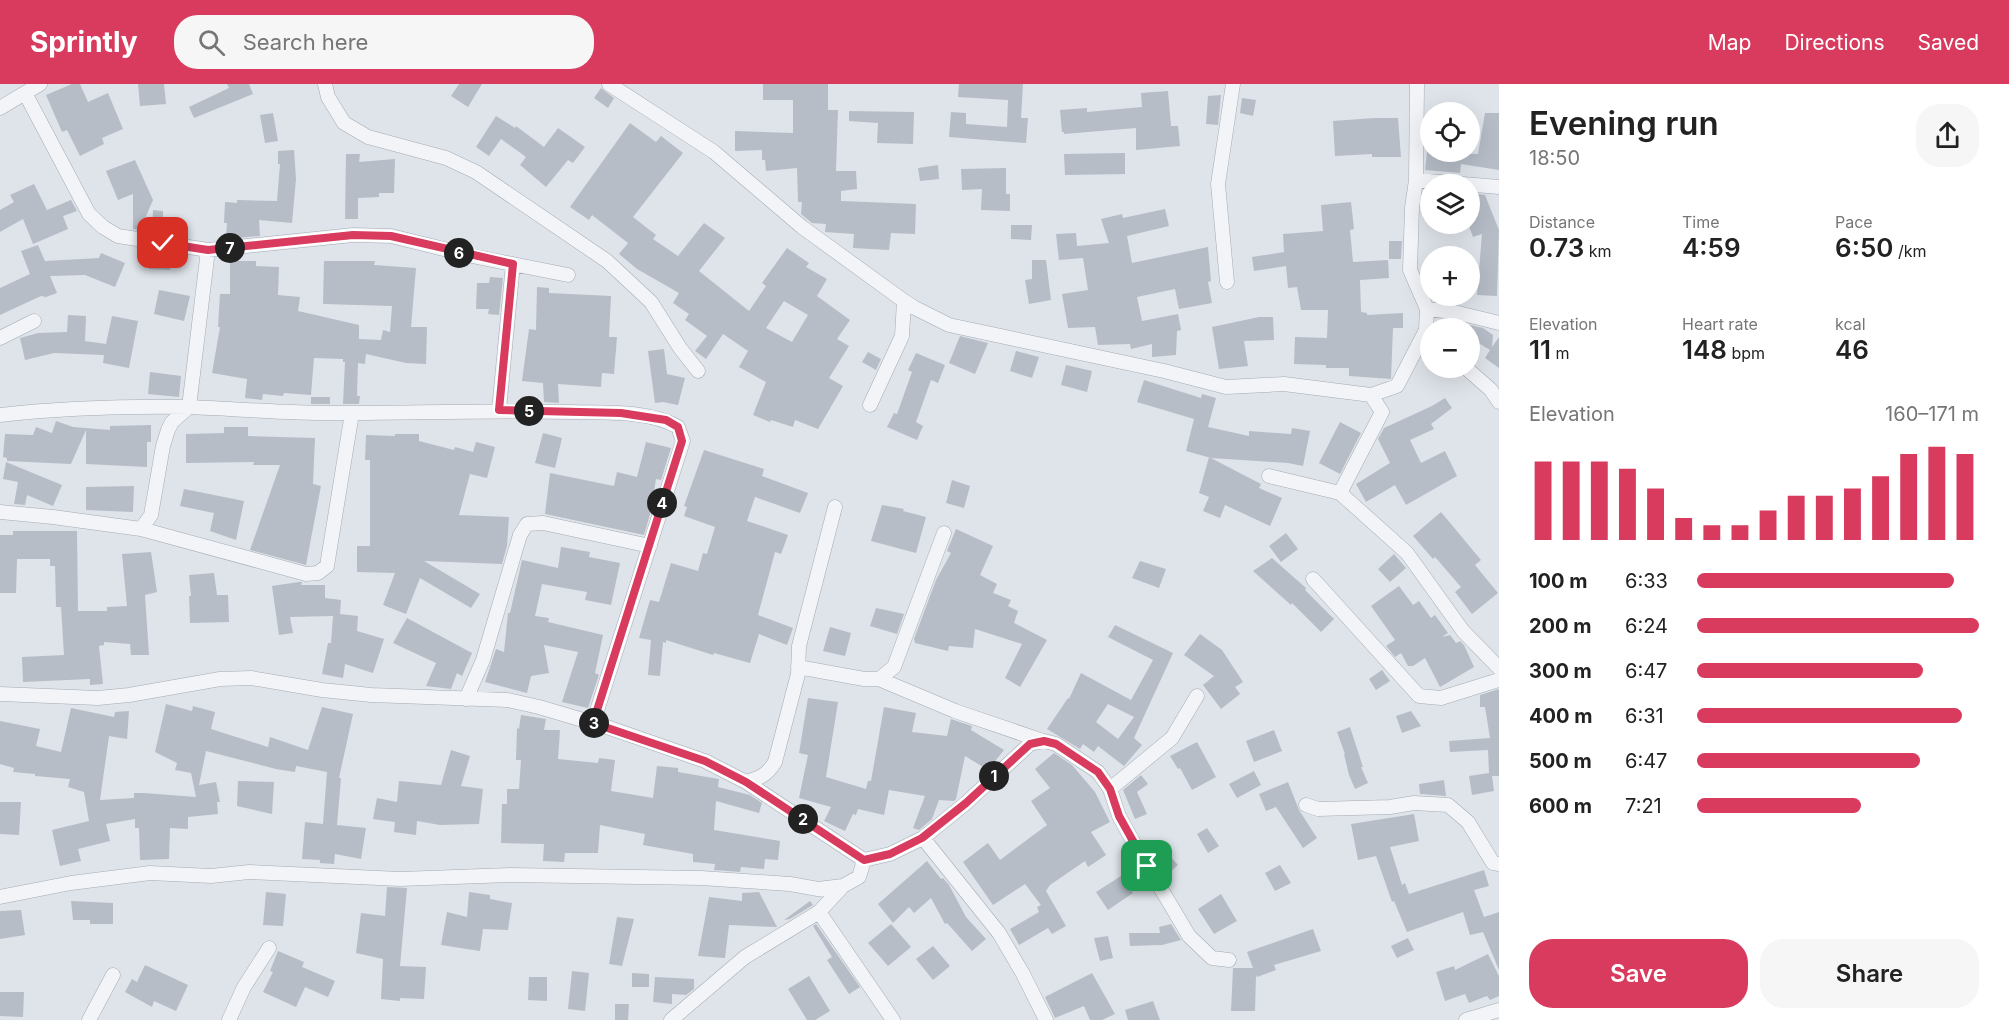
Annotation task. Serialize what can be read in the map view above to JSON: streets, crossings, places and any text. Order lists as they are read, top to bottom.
{
  "page": {
    "header": "Sprintly",
    "search": "Search here",
    "nav": ["Map", "Directions", "Saved"],
    "heading": ["Evening run", "18:50"],
    "map_buttons": ["+", "−"],
    "stats": [
      ["Distance", "0.73 km"],
      ["Time", "4:59"],
      ["Pace", "6:50 /km"],
      ["Elevation", "11 m"],
      ["Heart rate", "148 bpm"],
      ["kcal", "46"]
    ],
    "pins": [
      "7",
      "6",
      "5",
      "4",
      "3",
      "1",
      "2"
    ],
    "chart": ["Elevation", "160–171 m"],
    "list": [
      {
        "name": "100 m",
        "note": "6:33"
      },
      {
        "name": "200 m",
        "note": "6:24"
      },
      {
        "name": "300 m",
        "note": "6:47"
      },
      {
        "name": "400 m",
        "note": "6:31"
      },
      {
        "name": "500 m",
        "note": "6:47"
      },
      {
        "name": "600 m",
        "note": "7:21"
      }
    ],
    "buttons": ["Save", "Share"]
  }
}
